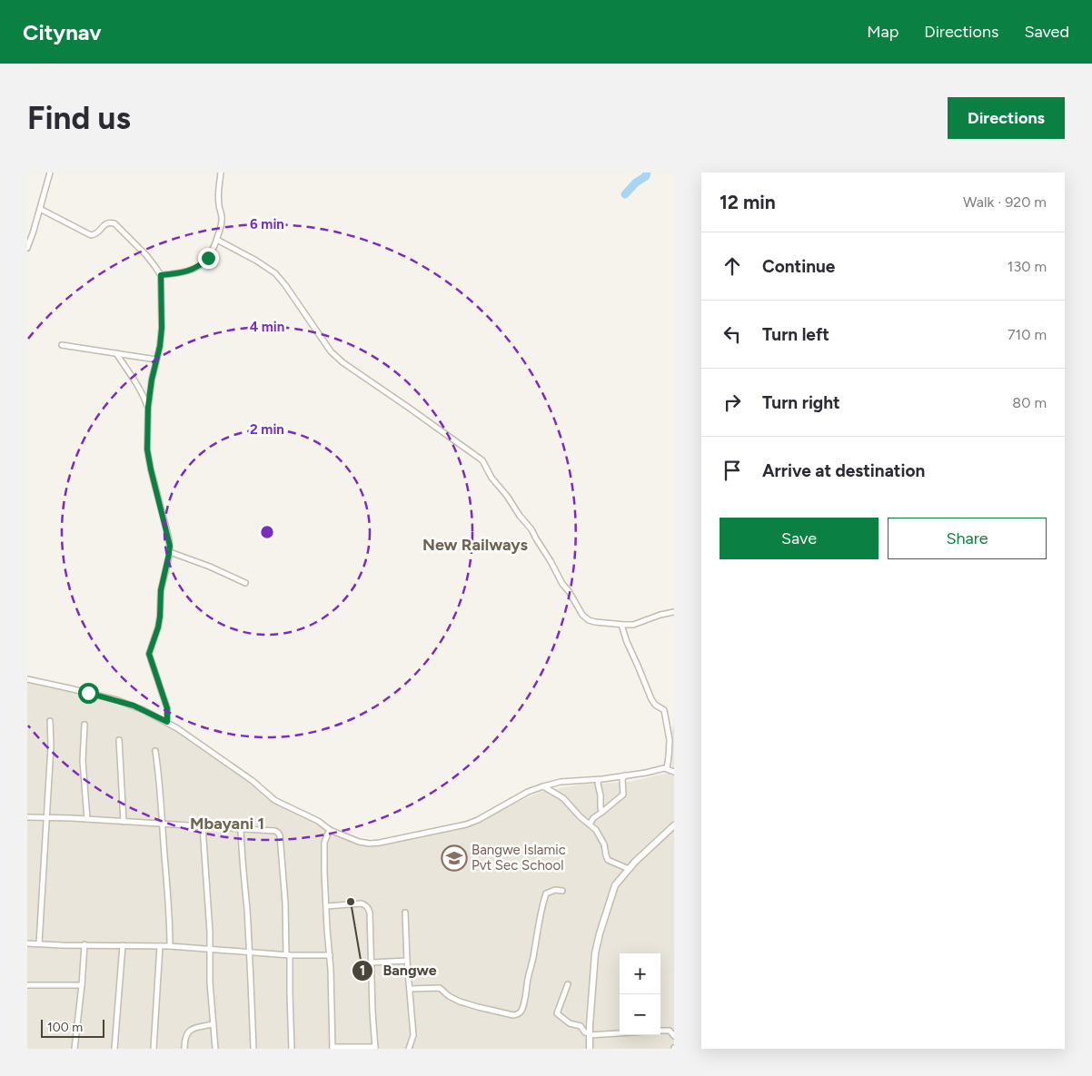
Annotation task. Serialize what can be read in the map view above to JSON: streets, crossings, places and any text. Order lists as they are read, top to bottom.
{
  "districts": ["New Railways", "Mbayani 1"],
  "places": {
    "school or university": ["Bangwe Islamic Pvt Sec School"],
    "other": ["Bangwe"]
  },
  "scale_bar": "100 m",
  "page": {
    "header": "Citynav",
    "nav": ["Map", "Directions", "Saved"],
    "buttons": [
      "Directions",
      ["Save", "Share"]
    ],
    "title": "Find us",
    "heading": ["12 min", "Walk · 920 m"],
    "list": [
      ["Continue", "130 m"],
      ["Turn left", "710 m"],
      ["Turn right", "80 m"],
      "Arrive at destination"
    ],
    "map_buttons": ["+", "−"],
    "scale": "100 m"
  },
  "rings": ["6 min", "4 min", "2 min"]
}
